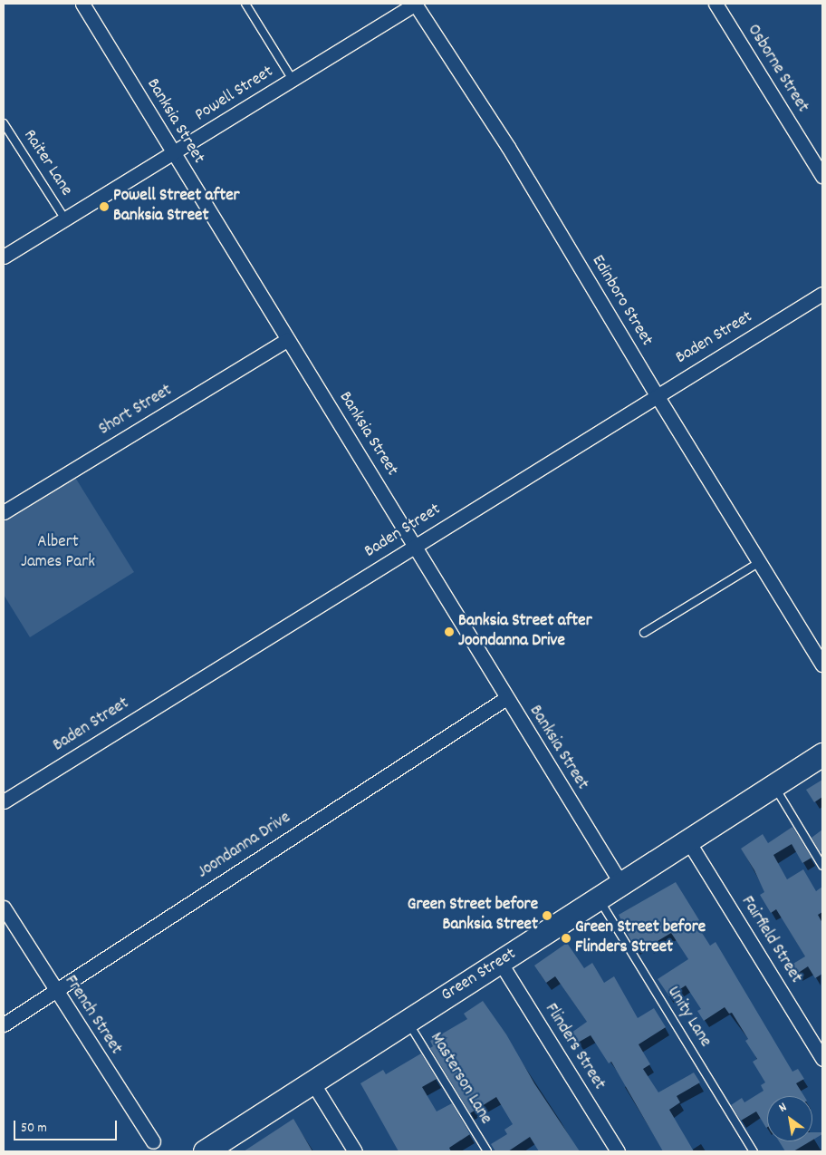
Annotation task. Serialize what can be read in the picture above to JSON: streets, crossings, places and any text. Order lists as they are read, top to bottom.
{
  "streets": {
    "main road": ["Green Street"],
    "street": [
      "Osborne Street",
      "Powell Street",
      "Banksia Street",
      "Edinboro Street",
      "Baden Street",
      "Short Street",
      "Joondanna Drive",
      "Fairfield Street",
      "French Street",
      "Flinders Street"
    ],
    "lane": ["Raiter Lane", "Unity Lane", "Masterson Lane"]
  },
  "crossings": [
    ["Powell Street", "Banksia Street"],
    ["Powell Street", "Raiter Lane"],
    ["Powell Street", "Edinboro Street"],
    ["Banksia Street", "Baden Street"],
    ["Banksia Street", "Short Street"],
    ["Banksia Street", "Joondanna Drive"],
    ["Banksia Street", "Green Street"],
    ["Edinboro Street", "Baden Street"],
    ["Joondanna Drive", "French Street"],
    ["Fairfield Street", "Green Street"],
    ["Green Street", "Unity Lane"],
    ["Green Street", "Flinders Street"],
    ["Green Street", "Masterson Lane"]
  ],
  "parks": ["Albert James Park"],
  "places": [
    "Powell Street after Banksia Street",
    "Banksia Street after Joondanna Drive",
    "Green Street before Banksia Street",
    "Green Street before Flinders Street"
  ],
  "scale_bar": "50 m",
  "north": "top left"
}
